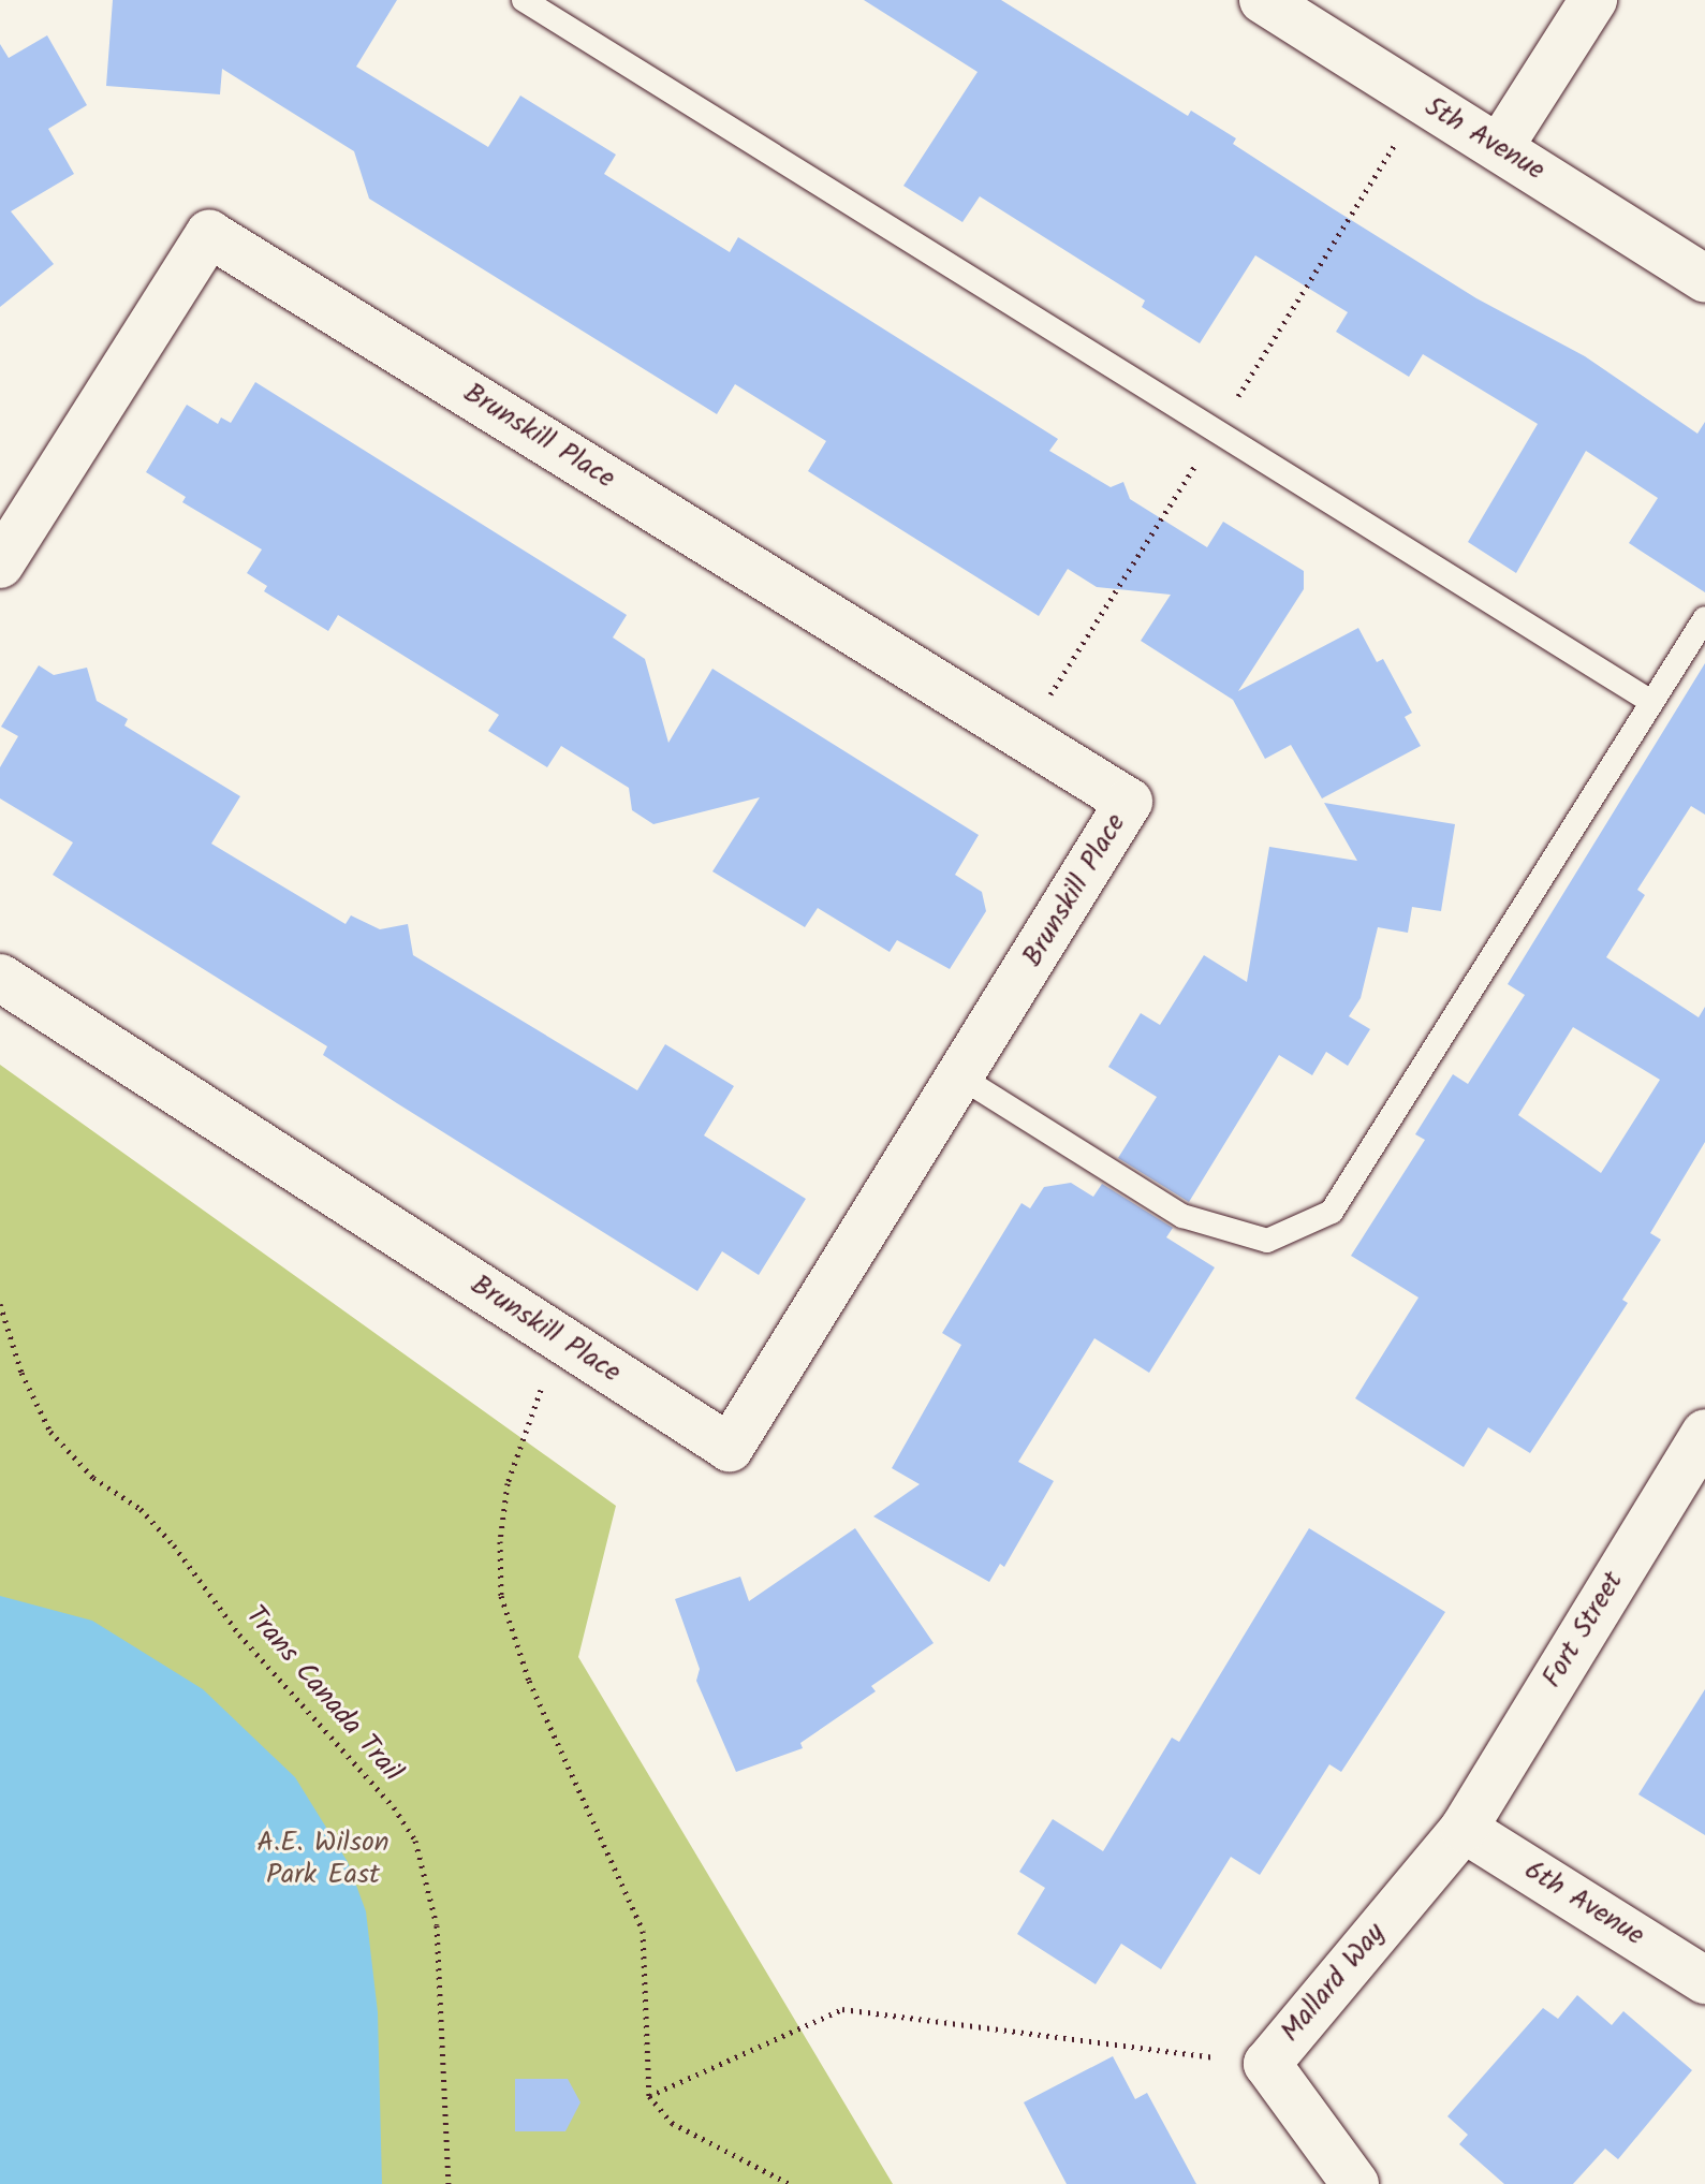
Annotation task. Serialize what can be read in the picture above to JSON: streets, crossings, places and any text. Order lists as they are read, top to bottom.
{
  "streets": {
    "street": [
      "5th Avenue",
      "Brunskill Place",
      "Fort Street",
      "6th Avenue",
      "Mallard Way"
    ],
    "path": ["Trans Canada Trail"]
  },
  "crossings": [
    ["Fort Street", "6th Avenue"],
    ["Fort Street", "Mallard Way"],
    ["6th Avenue", "Mallard Way"]
  ],
  "parks": ["A.E. Wilson Park East"]
}
